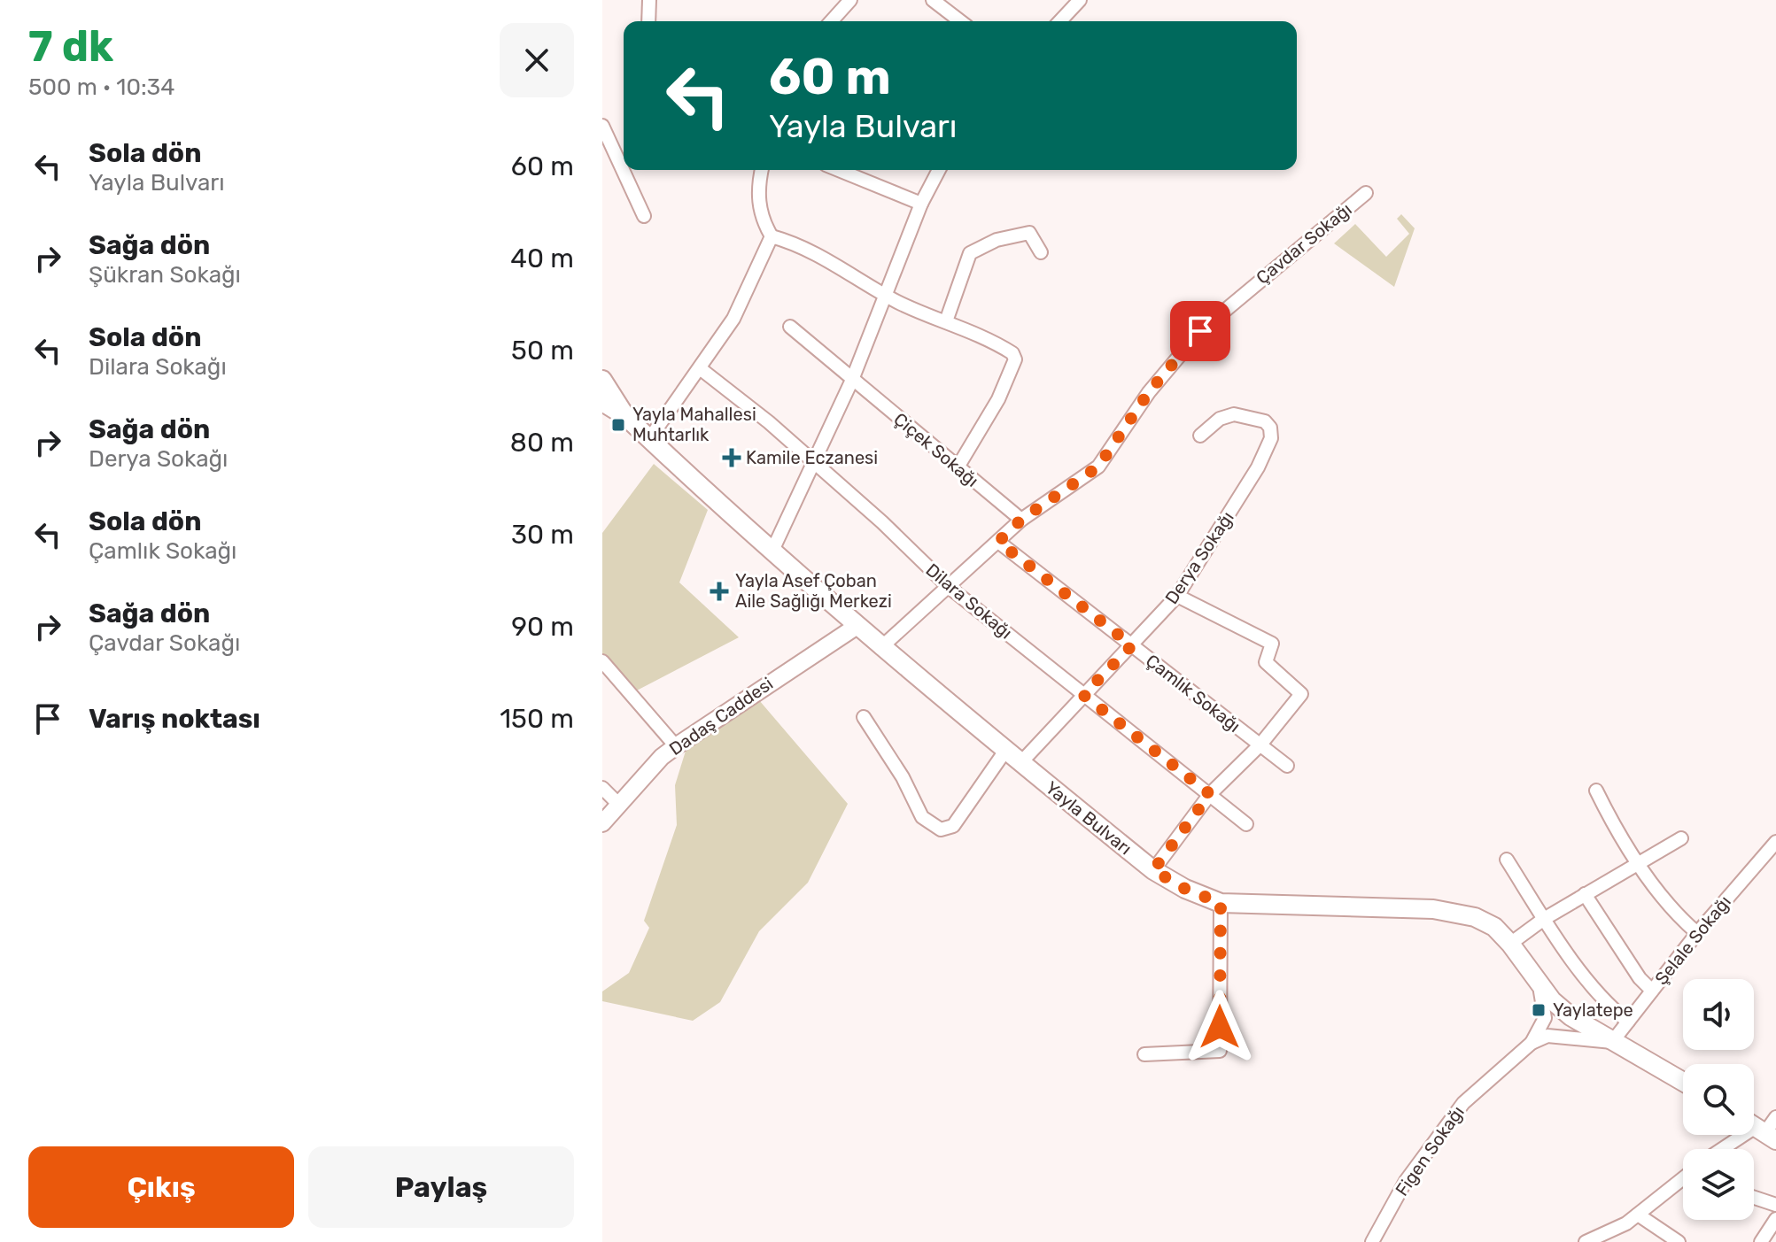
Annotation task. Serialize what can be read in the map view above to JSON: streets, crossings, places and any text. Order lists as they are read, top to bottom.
{
  "streets": {
    "main road": ["Yayla Bulvarı"],
    "street": [
      "Çavdar Sokağı",
      "Çiçek Sokağı",
      "Derya Sokağı",
      "Dilara Sokağı",
      "Çamlık Sokağı",
      "Dadaş Caddesi",
      "Şelale Sokağı",
      "Figen Sokağı"
    ]
  },
  "crossings": [
    ["Çavdar Sokağı", "Çiçek Sokağı"],
    ["Çavdar Sokağı", "Dilara Sokağı"],
    ["Çavdar Sokağı", "Çamlık Sokağı"],
    ["Çavdar Sokağı", "Yayla Bulvarı"],
    ["Derya Sokağı", "Dilara Sokağı"],
    ["Derya Sokağı", "Çamlık Sokağı"],
    ["Derya Sokağı", "Yayla Bulvarı"],
    ["Dadaş Caddesi", "Yayla Bulvarı"],
    ["Yayla Bulvarı", "Şelale Sokağı"]
  ],
  "places": {
    "transit": ["Yayla Mahallesi Muhtarlık", "Yaylatepe"],
    "health": ["Kamile Eczanesi", "Yayla Asef Çoban Aile Sağlığı Merkezi"]
  },
  "page": {
    "heading": ["7 dk", "500 m · 10:34"],
    "turn": ["60 m", "Yayla Bulvarı"],
    "list": [
      {
        "name": "Sola dön",
        "note": "Yayla Bulvarı",
        "value": "60 m"
      },
      {
        "name": "Sağa dön",
        "note": "Şükran Sokağı",
        "value": "40 m"
      },
      {
        "name": "Sola dön",
        "note": "Dilara Sokağı",
        "value": "50 m"
      },
      {
        "name": "Sağa dön",
        "note": "Derya Sokağı",
        "value": "80 m"
      },
      {
        "name": "Sola dön",
        "note": "Çamlık Sokağı",
        "value": "30 m"
      },
      {
        "name": "Sağa dön",
        "note": "Çavdar Sokağı",
        "value": "90 m"
      },
      {
        "name": "Varış noktası",
        "value": "150 m"
      }
    ],
    "buttons": ["Çıkış", "Paylaş"]
  }
}
